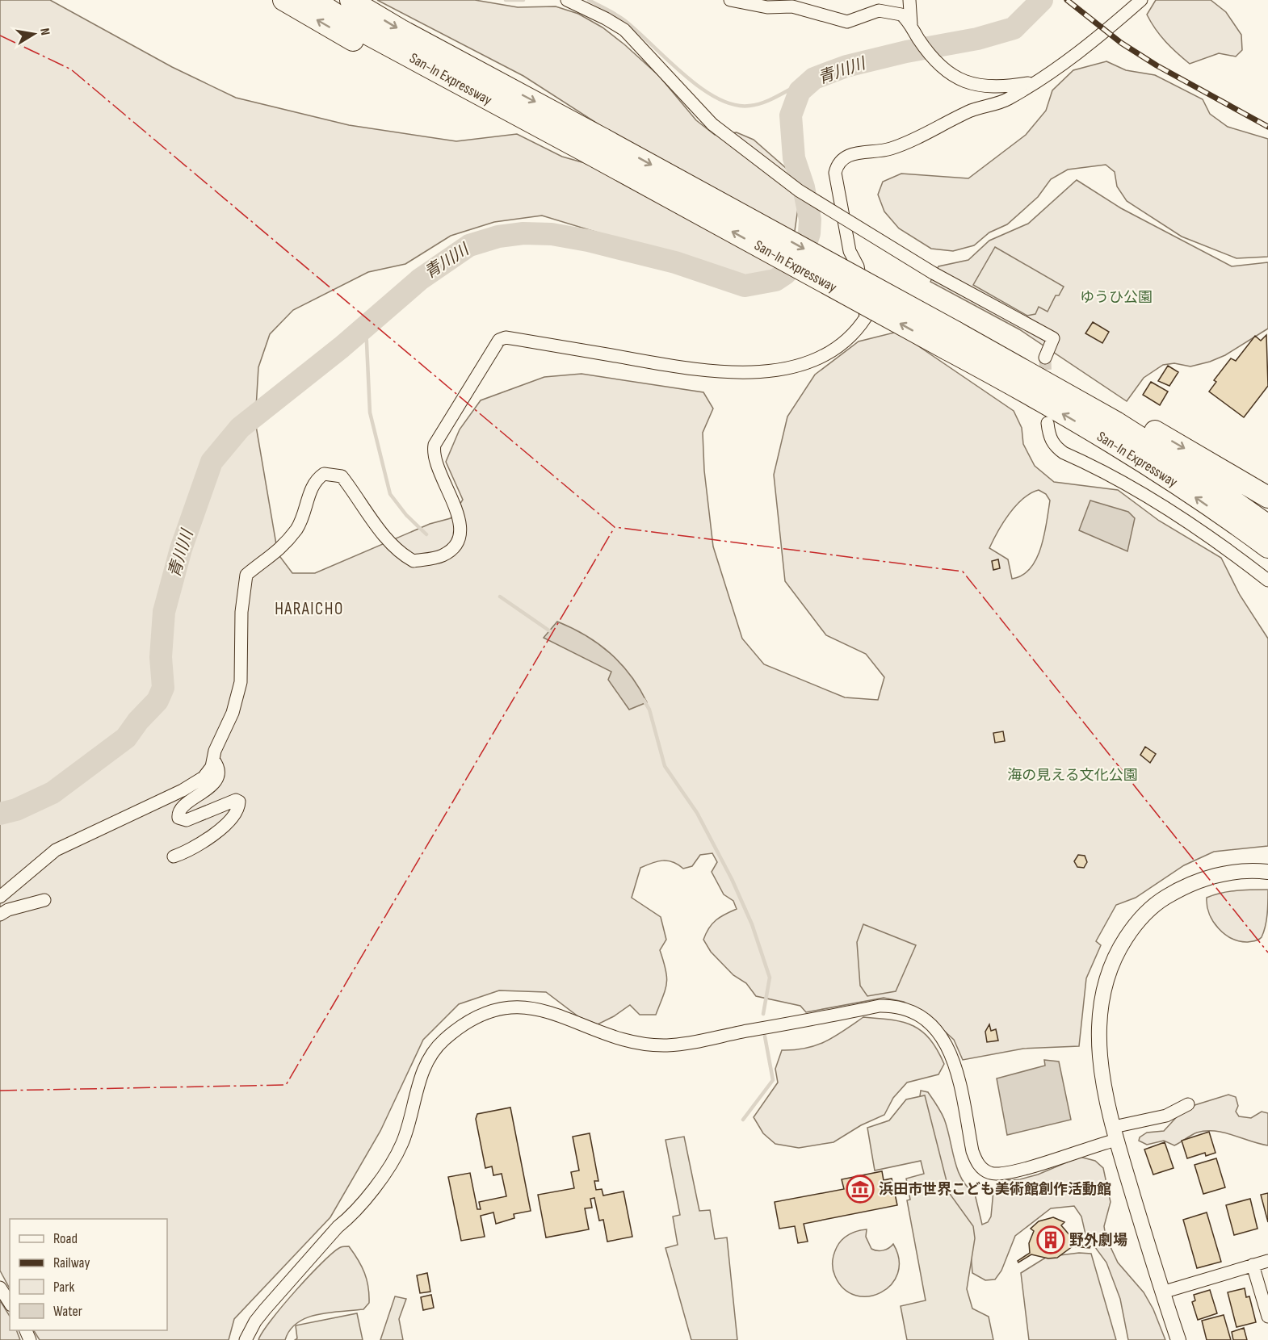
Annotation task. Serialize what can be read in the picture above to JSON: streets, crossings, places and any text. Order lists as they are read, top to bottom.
{
  "streets": {
    "highway": ["San-In Expressway"]
  },
  "districts": ["HARAICHO"],
  "water": ["青川川"],
  "parks": ["ゆうひ公園", "海の見える文化公園"],
  "places": {
    "museum": ["浜田市世界こども美術館創作活動館"],
    "building": ["野外劇場"]
  },
  "legend": [
    "Road",
    "Railway",
    "Park",
    "Water"
  ],
  "north": "right"
}
